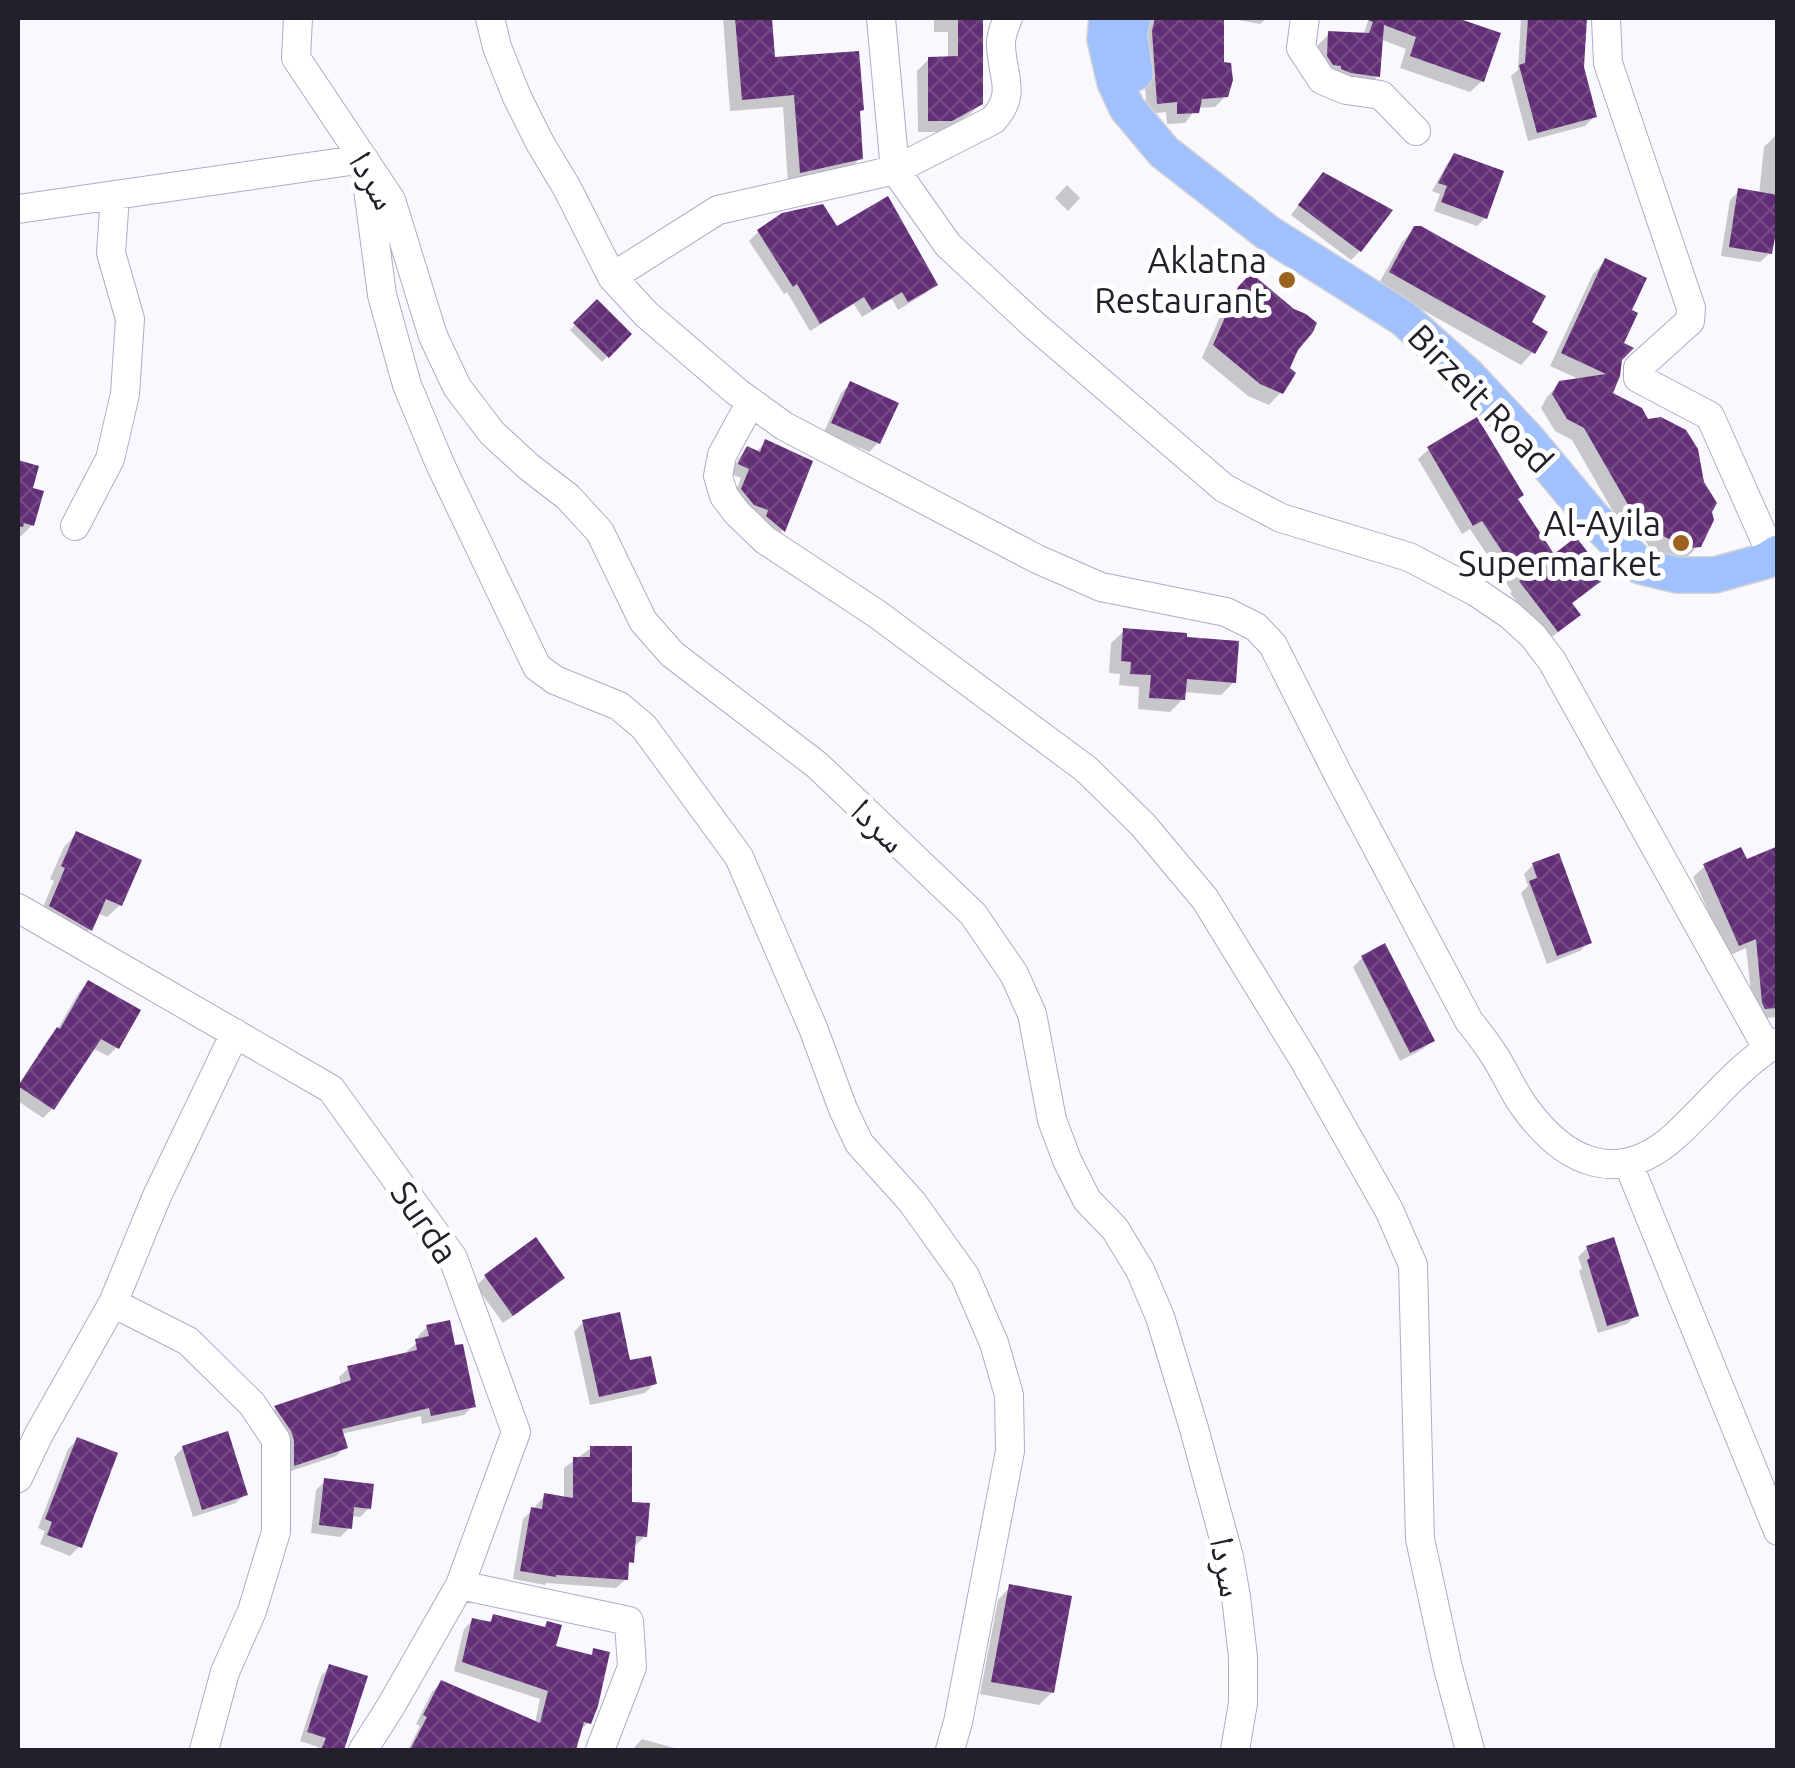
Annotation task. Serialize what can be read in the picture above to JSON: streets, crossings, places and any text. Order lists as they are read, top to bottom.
{
  "streets": {
    "street": ["سردا", "Surda"]
  },
  "places": ["Aklatna Restaurant", "Al-Ayila Supermarket"]
}
